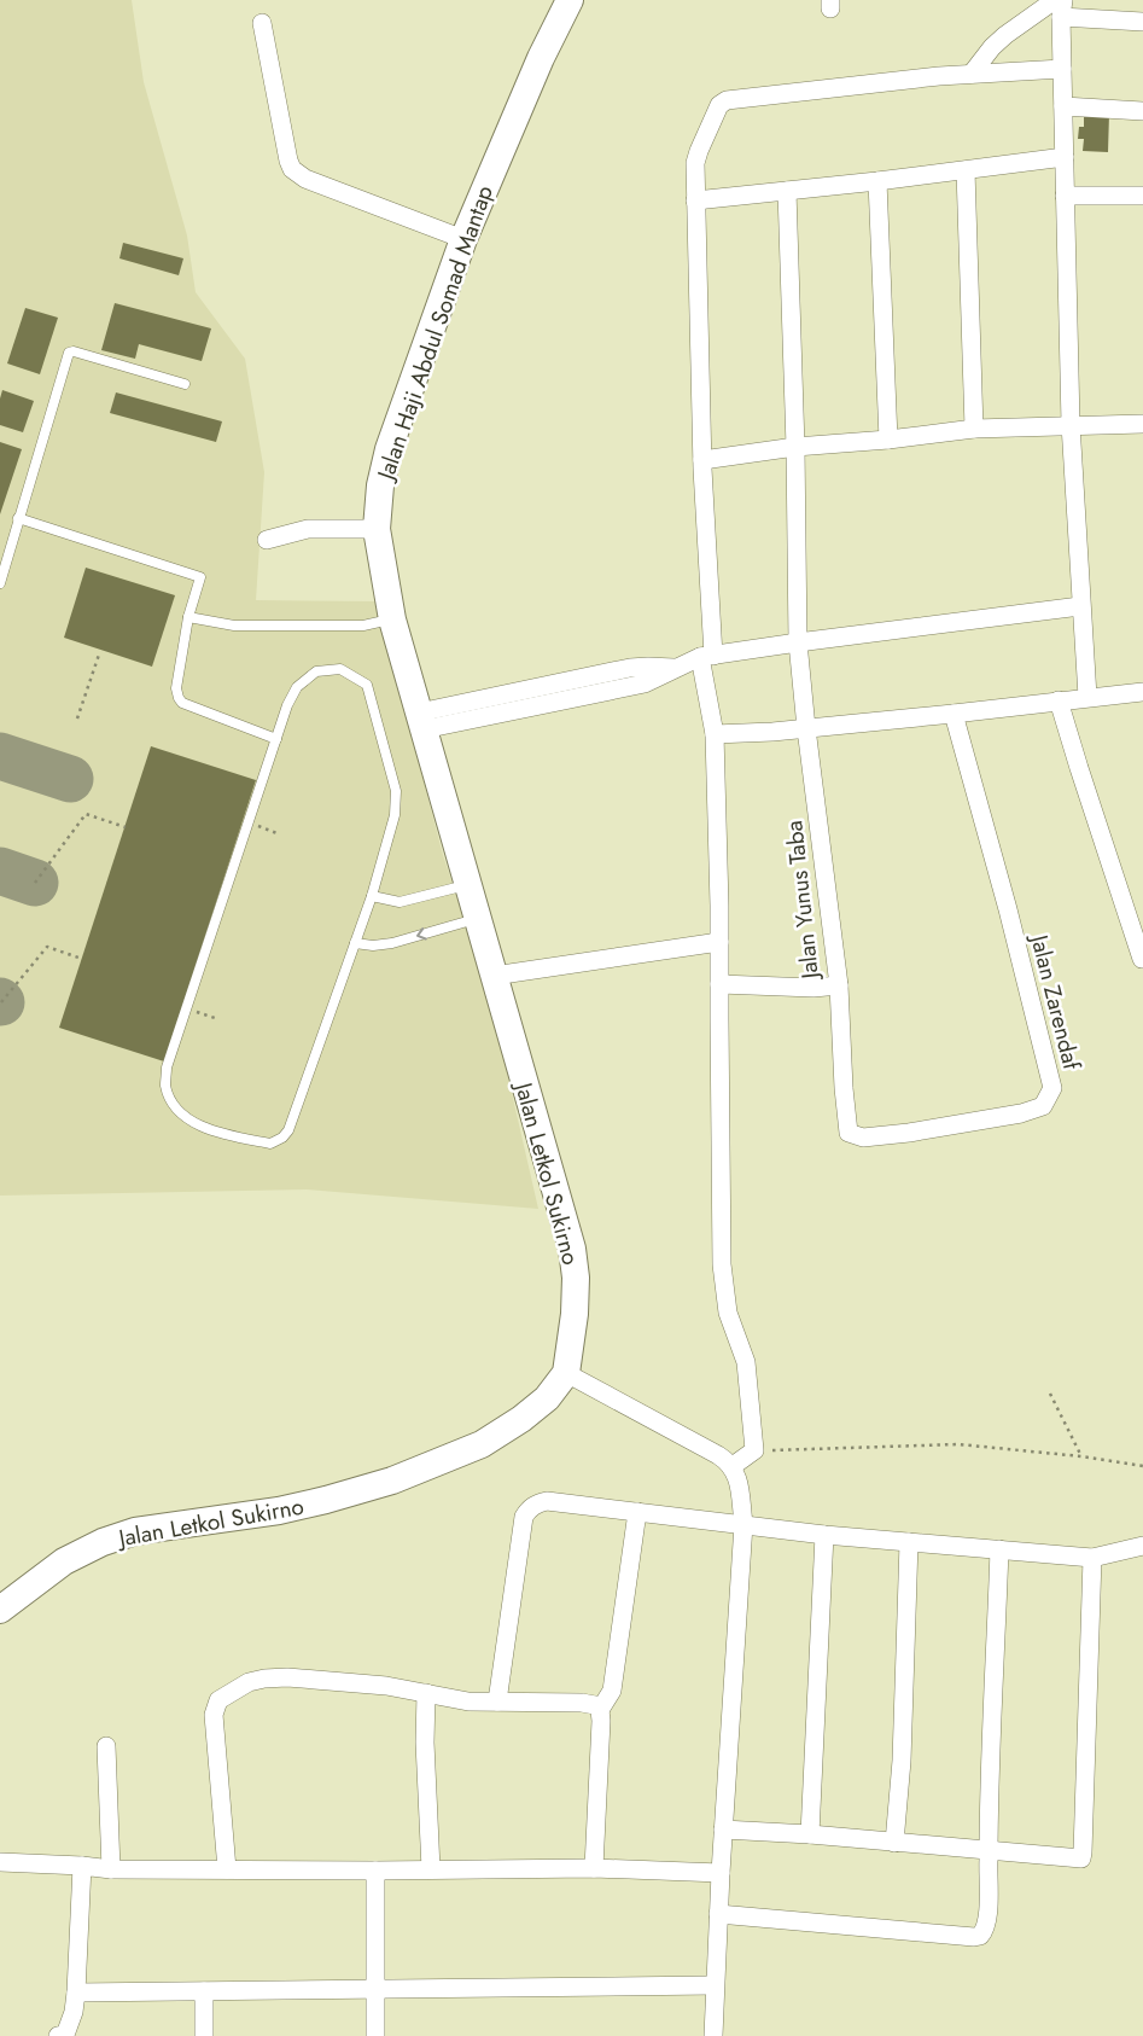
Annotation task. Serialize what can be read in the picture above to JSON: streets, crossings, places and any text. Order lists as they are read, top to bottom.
{
  "streets": {
    "main road": ["Jalan Haji Abdul Somad Mantap", "Jalan Letkol Sukirno"],
    "street": ["Jalan Yunus Taba", "Jalan Zarendaf"]
  },
  "crossings": [
    ["Jalan Haji Abdul Somad Mantap", "Jalan Letkol Sukirno"],
    ["Jalan Yunus Taba", "Jalan Zarendaf"]
  ]
}
